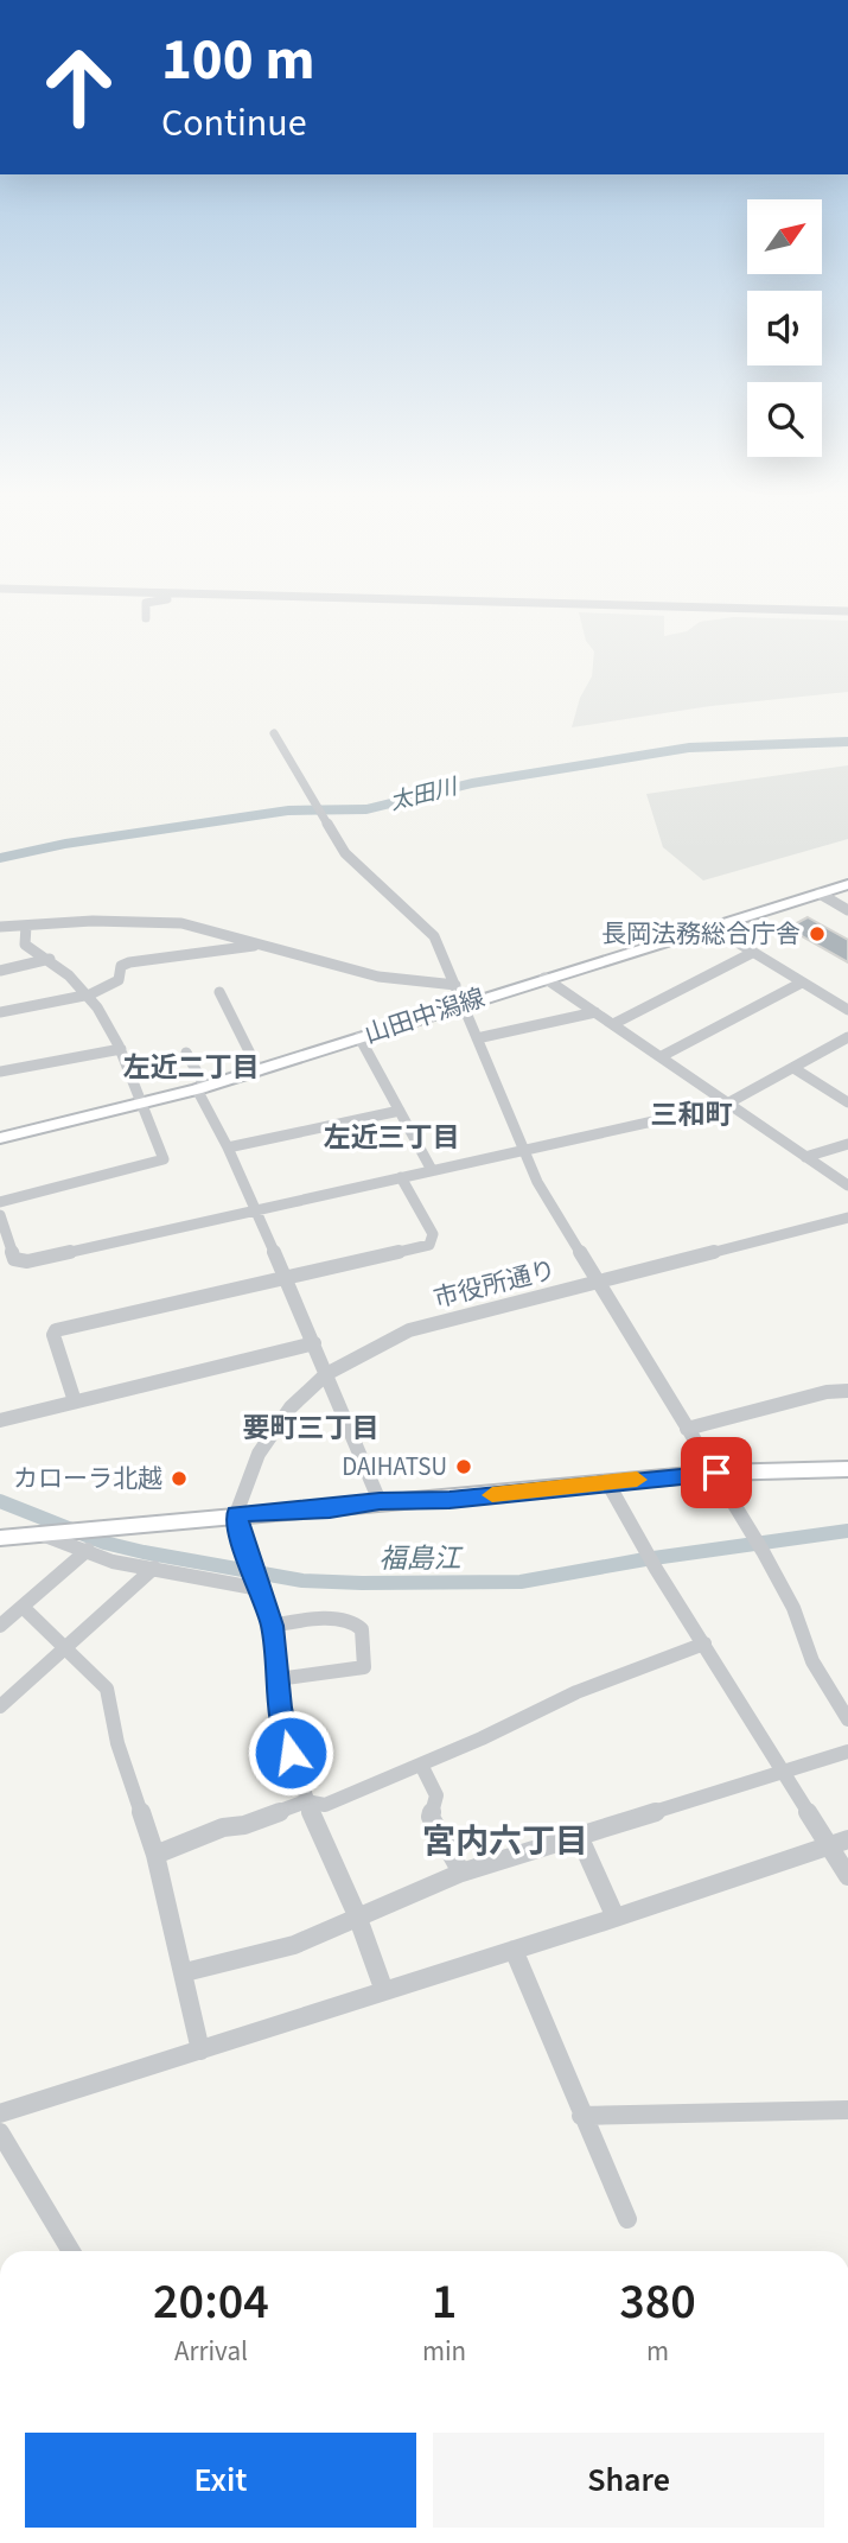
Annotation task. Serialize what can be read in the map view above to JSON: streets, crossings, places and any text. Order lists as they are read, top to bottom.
{
  "streets": {
    "main road": ["山田中潟線"],
    "street": ["市役所通り"]
  },
  "districts": [
    "左近二丁目",
    "三和町",
    "左近三丁目",
    "要町三丁目",
    "宮内六丁目"
  ],
  "water": ["太田川", "福島江"],
  "places": ["長岡法務総合庁舎", "DAIHATSU", "カローラ北越"],
  "north": "top right",
  "page": {
    "turn": ["100 m", "Continue"],
    "eta": [
      "20:04",
      "Arrival",
      "1",
      "min",
      "380",
      "m"
    ],
    "buttons": ["Exit", "Share"]
  }
}
